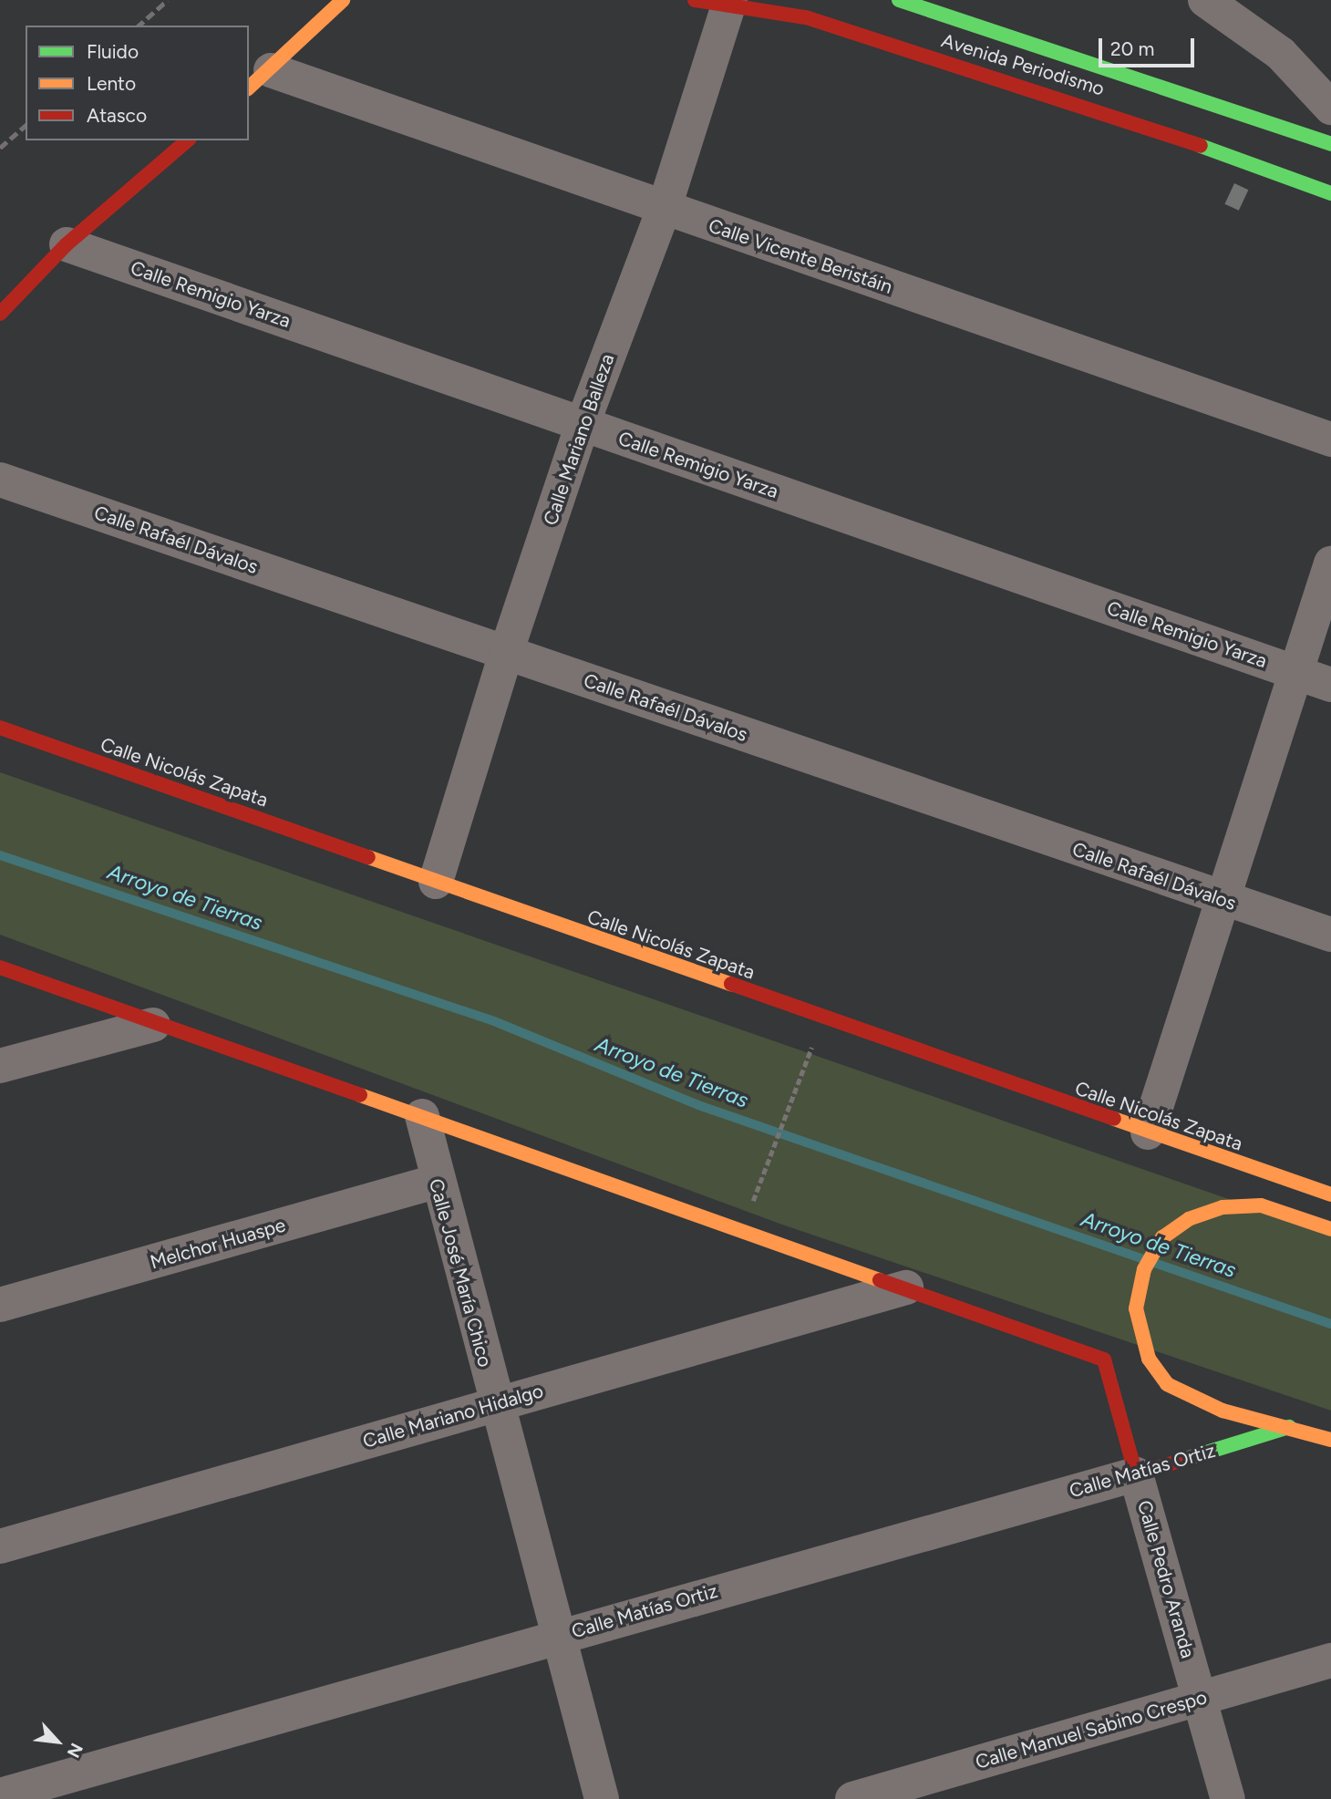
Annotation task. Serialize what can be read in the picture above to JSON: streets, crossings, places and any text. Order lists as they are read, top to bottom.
{
  "streets": {
    "street": [
      "Avenida Periodismo",
      "Calle Vicente Beristáin",
      "Calle Remigio Yarza",
      "Calle Mariano Balleza",
      "Calle Rafaél Dávalos",
      "Calle Nicolás Zapata",
      "Melchor Huaspe",
      "Calle José María Chico",
      "Calle Mariano Hidalgo",
      "Calle Matías Ortiz",
      "Calle Pedro Aranda",
      "Calle Manuel Sabino Crespo"
    ]
  },
  "crossings": [
    ["Avenida Periodismo", "Calle Mariano Balleza"],
    ["Calle Vicente Beristáin", "Calle Mariano Balleza"],
    ["Calle Remigio Yarza", "Calle Mariano Balleza"],
    ["Calle Mariano Balleza", "Calle Rafaél Dávalos"],
    ["Calle Mariano Balleza", "Calle Nicolás Zapata"],
    ["Melchor Huaspe", "Calle José María Chico"],
    ["Calle José María Chico", "Calle Mariano Hidalgo"],
    ["Calle José María Chico", "Calle Matías Ortiz"],
    ["Calle Mariano Hidalgo", "Calle Pedro Aranda"],
    ["Calle Matías Ortiz", "Calle Pedro Aranda"],
    ["Calle Pedro Aranda", "Calle Manuel Sabino Crespo"]
  ],
  "water": ["Arroyo de Tierras"],
  "legend": ["Fluido", "Lento", "Atasco"],
  "scale_bar": "20 m",
  "north": "bottom right"
}
